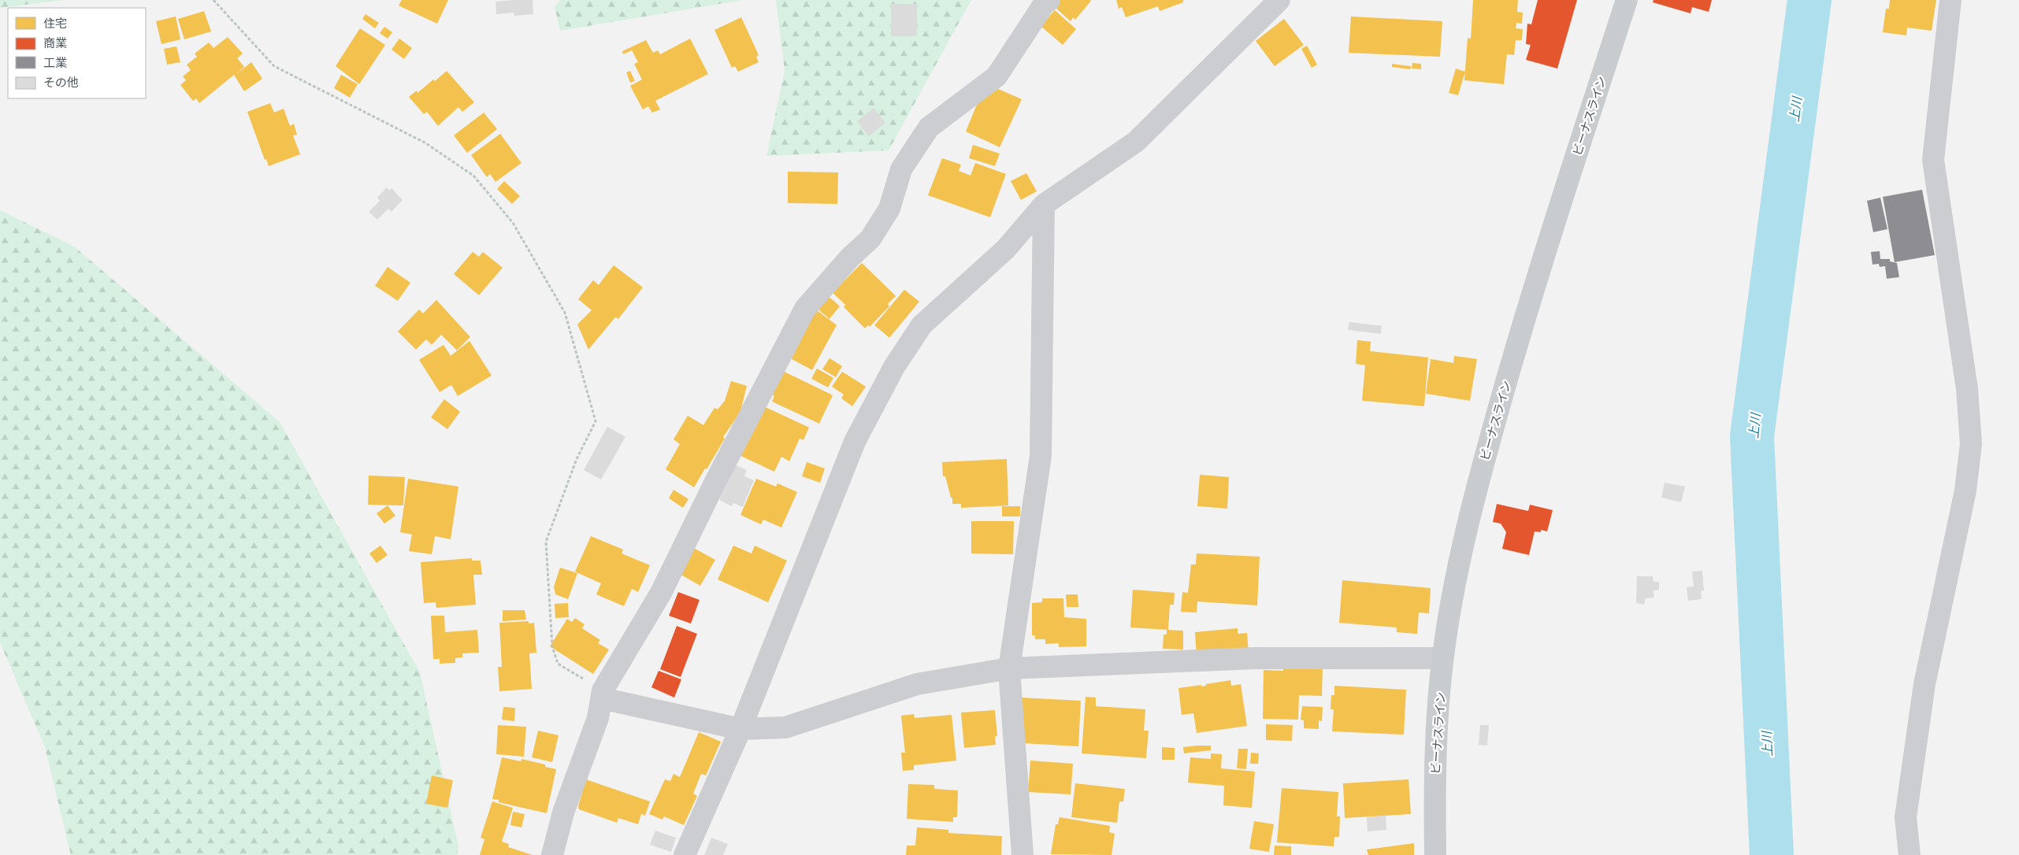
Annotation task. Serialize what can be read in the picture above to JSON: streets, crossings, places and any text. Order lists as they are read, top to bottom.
{
  "streets": {
    "main road": ["ビーナスライン"]
  },
  "water": ["上川"],
  "legend": [
    "住宅",
    "商業",
    "工業",
    "その他"
  ]
}
